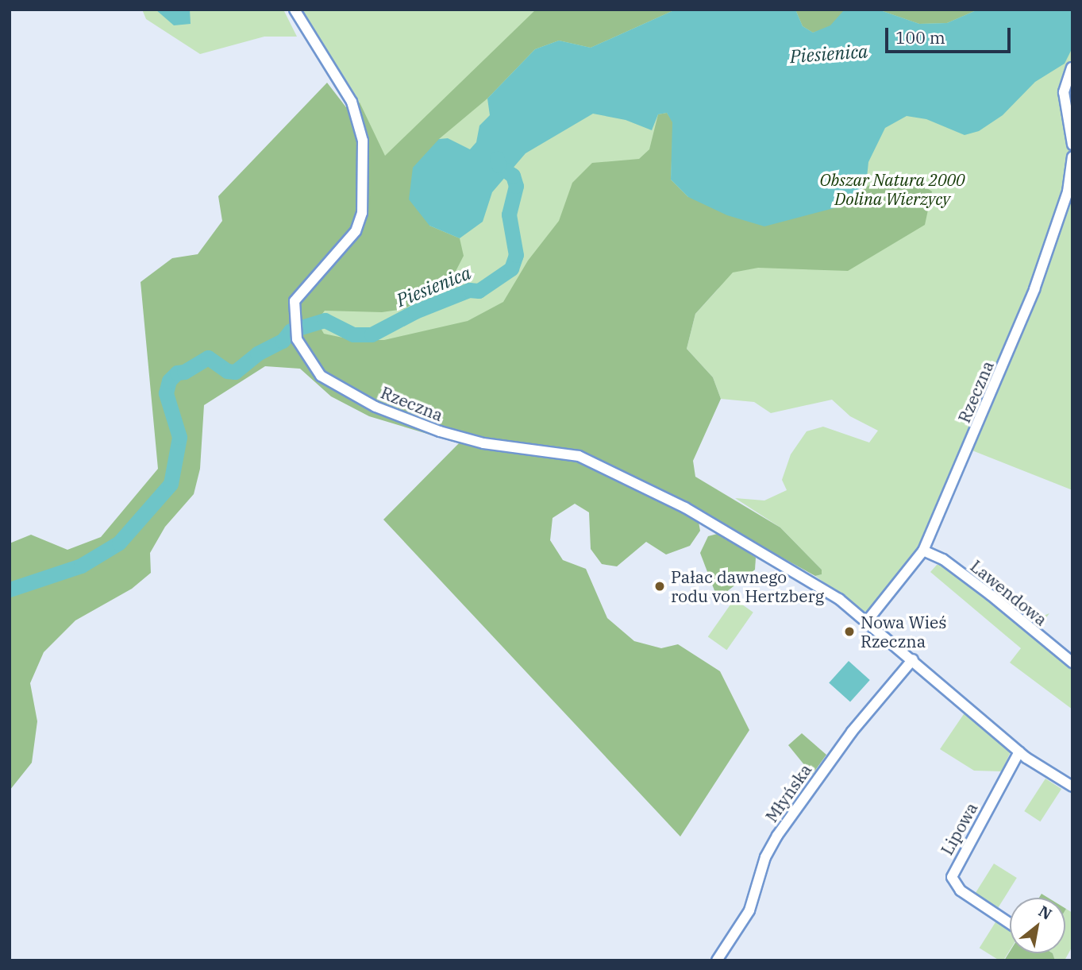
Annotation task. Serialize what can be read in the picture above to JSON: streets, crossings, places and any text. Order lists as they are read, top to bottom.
{
  "streets": {
    "street": [
      "Rzeczna",
      "Lawendowa",
      "Młyńska",
      "Lipowa"
    ]
  },
  "crossings": [
    ["Rzeczna", "Lawendowa"],
    ["Rzeczna", "Młyńska"],
    ["Rzeczna", "Lipowa"]
  ],
  "water": ["Piesienica"],
  "parks": ["Obszar Natura 2000 Dolina Wierzycy"],
  "places": ["Pałac dawnego rodu von Hertzberg", "Nowa Wieś Rzeczna"],
  "scale_bar": "100 m",
  "north": "top right"
}
